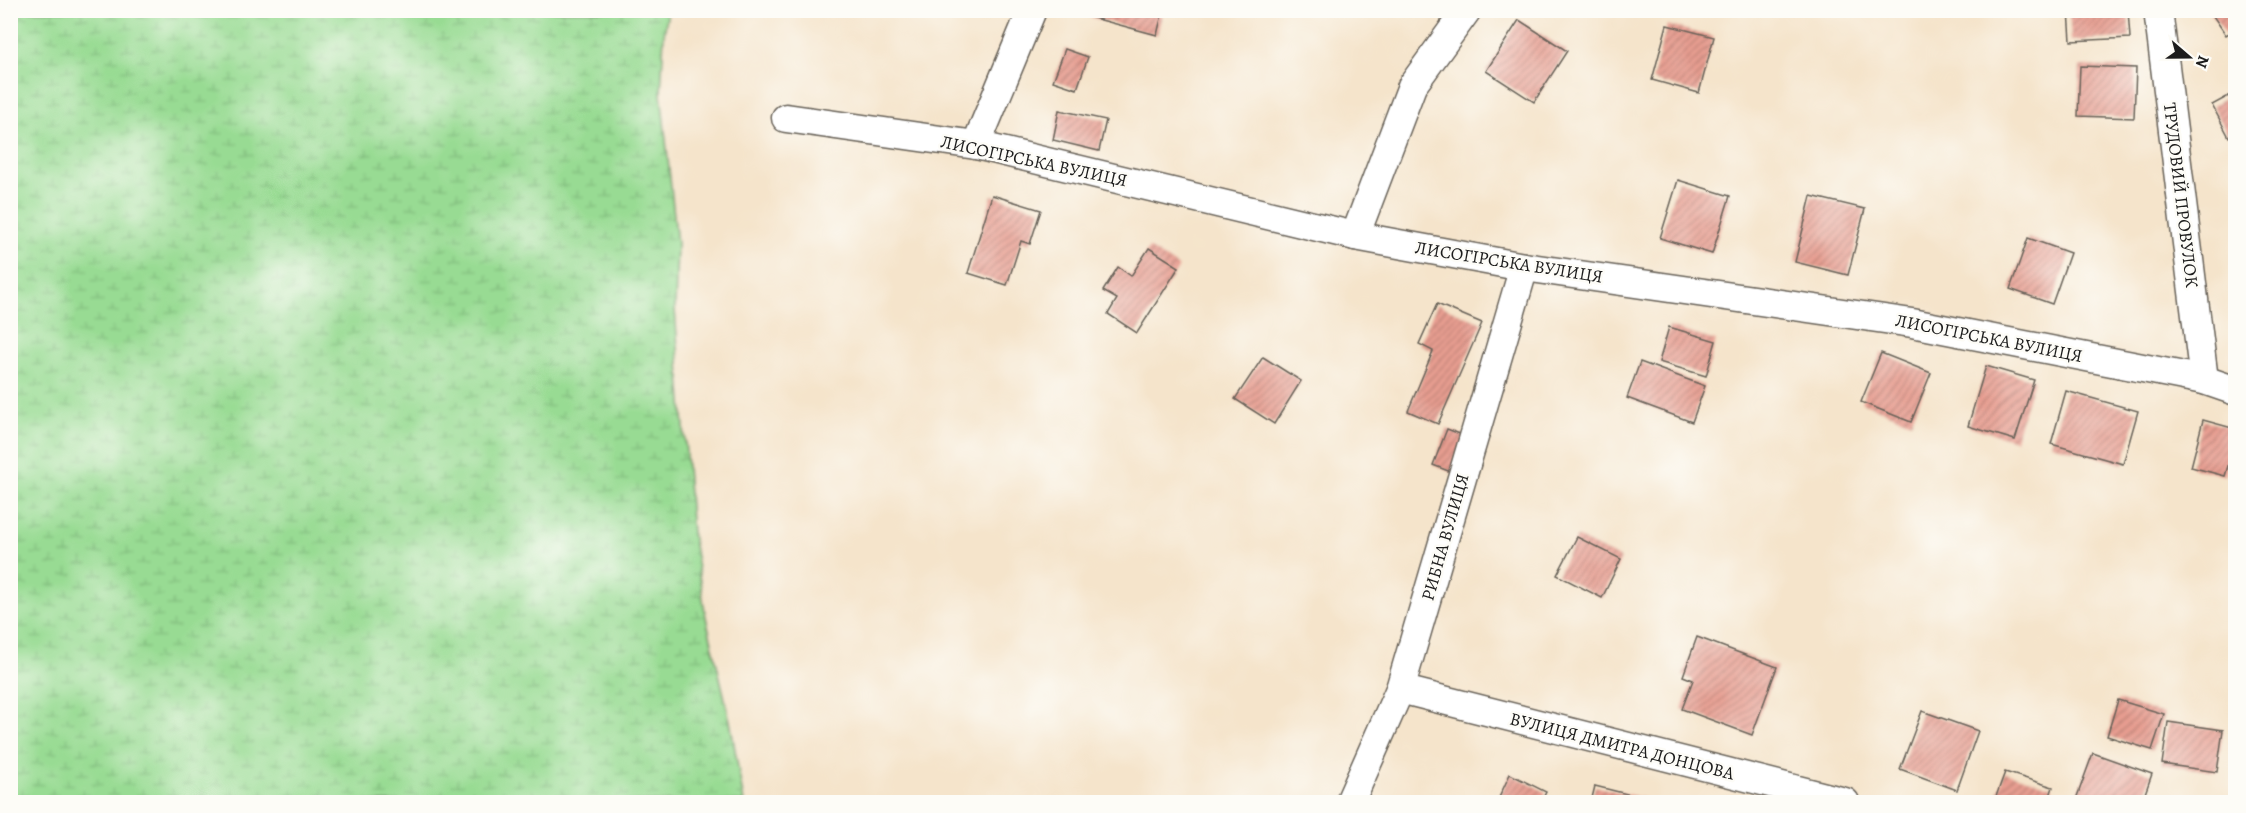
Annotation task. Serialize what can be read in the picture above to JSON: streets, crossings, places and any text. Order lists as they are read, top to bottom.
{
  "streets": {
    "street": [
      "ЛИСОГІРСЬКА ВУЛИЦЯ",
      "ТРУДОВИЙ ПРОВУЛОК",
      "РИБНА ВУЛИЦЯ",
      "ВУЛИЦЯ ДМИТРА ДОНЦОВА"
    ]
  },
  "crossings": [
    ["ЛИСОГІРСЬКА ВУЛИЦЯ", "ТРУДОВИЙ ПРОВУЛОК"],
    ["ЛИСОГІРСЬКА ВУЛИЦЯ", "РИБНА ВУЛИЦЯ"],
    ["РИБНА ВУЛИЦЯ", "ВУЛИЦЯ ДМИТРА ДОНЦОВА"]
  ],
  "north": "right"
}
